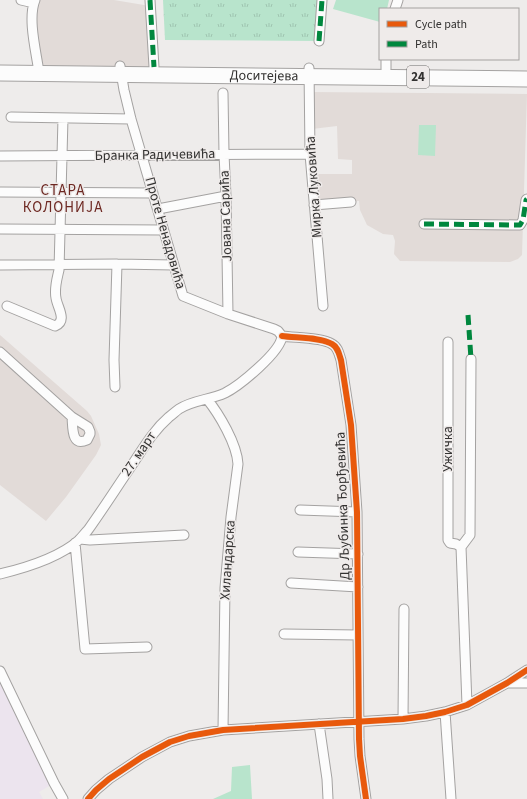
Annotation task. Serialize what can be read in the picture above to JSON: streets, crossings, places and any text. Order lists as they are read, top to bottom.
{
  "streets": {
    "main road": ["Доситејева", "24"],
    "street": [
      "Бранка Радичевића",
      "Мирка Луковића",
      "Јована Сарића",
      "Проте Ненадовића",
      "Ужичка",
      "27. март",
      "Др Љубинка Ђорђевића",
      "Хиландарска"
    ]
  },
  "crossings": [
    ["Доситејева", "Мирка Луковића"],
    ["Доситејева", "Проте Ненадовића"],
    ["Бранка Радичевића", "Мирка Луковића"],
    ["Бранка Радичевића", "Јована Сарића"],
    ["Бранка Радичевића", "Проте Ненадовића"],
    ["Јована Сарића", "Проте Ненадовића"],
    ["Проте Ненадовића", "27. март"],
    ["Проте Ненадовића", "Др Љубинка Ђорђевића"],
    ["27. март", "Др Љубинка Ђорђевића"],
    ["27. март", "Хиландарска"]
  ],
  "districts": ["СТАРА КОЛОНИЈА"],
  "legend": ["Cycle path", "Path"]
}
